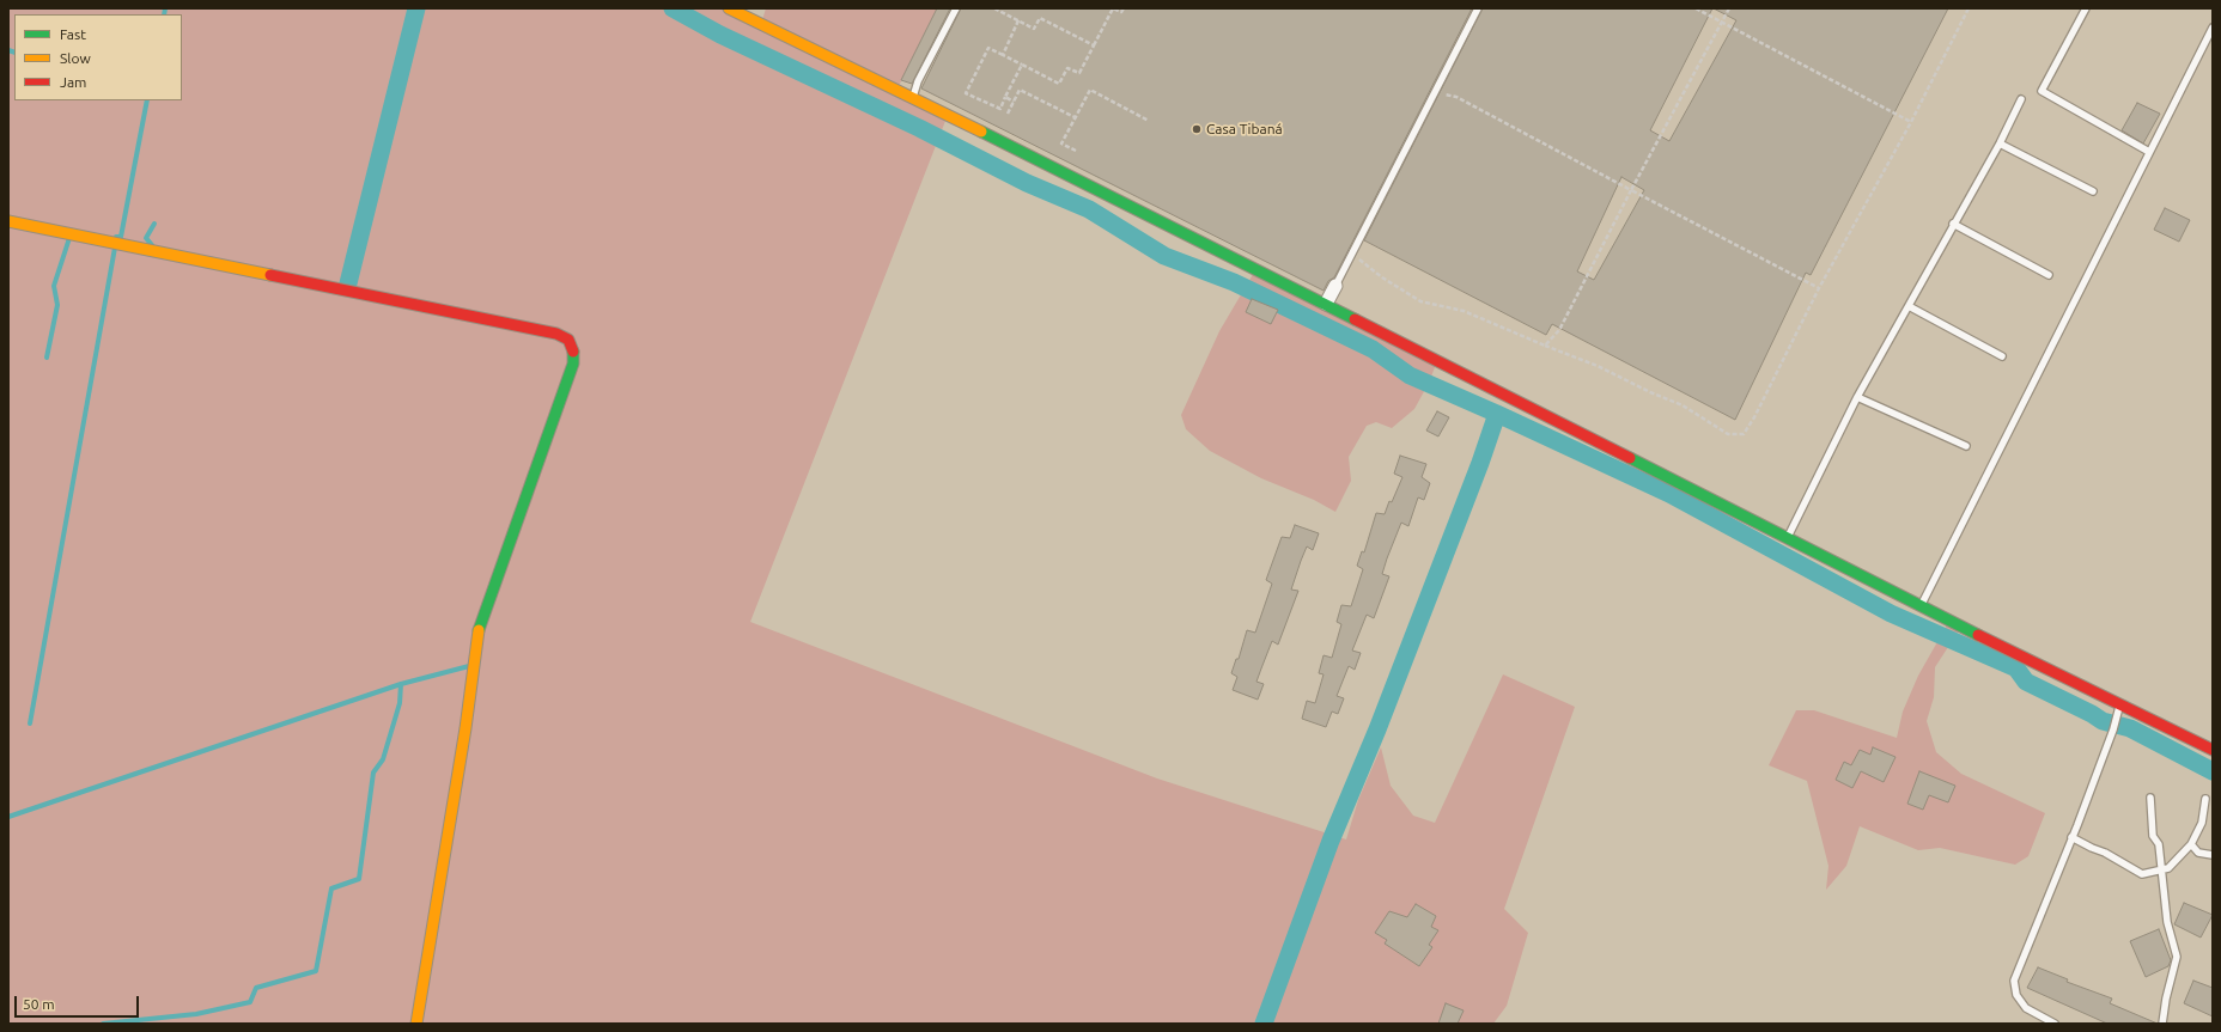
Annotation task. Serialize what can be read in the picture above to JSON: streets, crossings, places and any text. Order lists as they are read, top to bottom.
{
  "places": ["Casa Tibaná"],
  "legend": ["Fast", "Slow", "Jam"],
  "scale_bar": "50 m"
}
